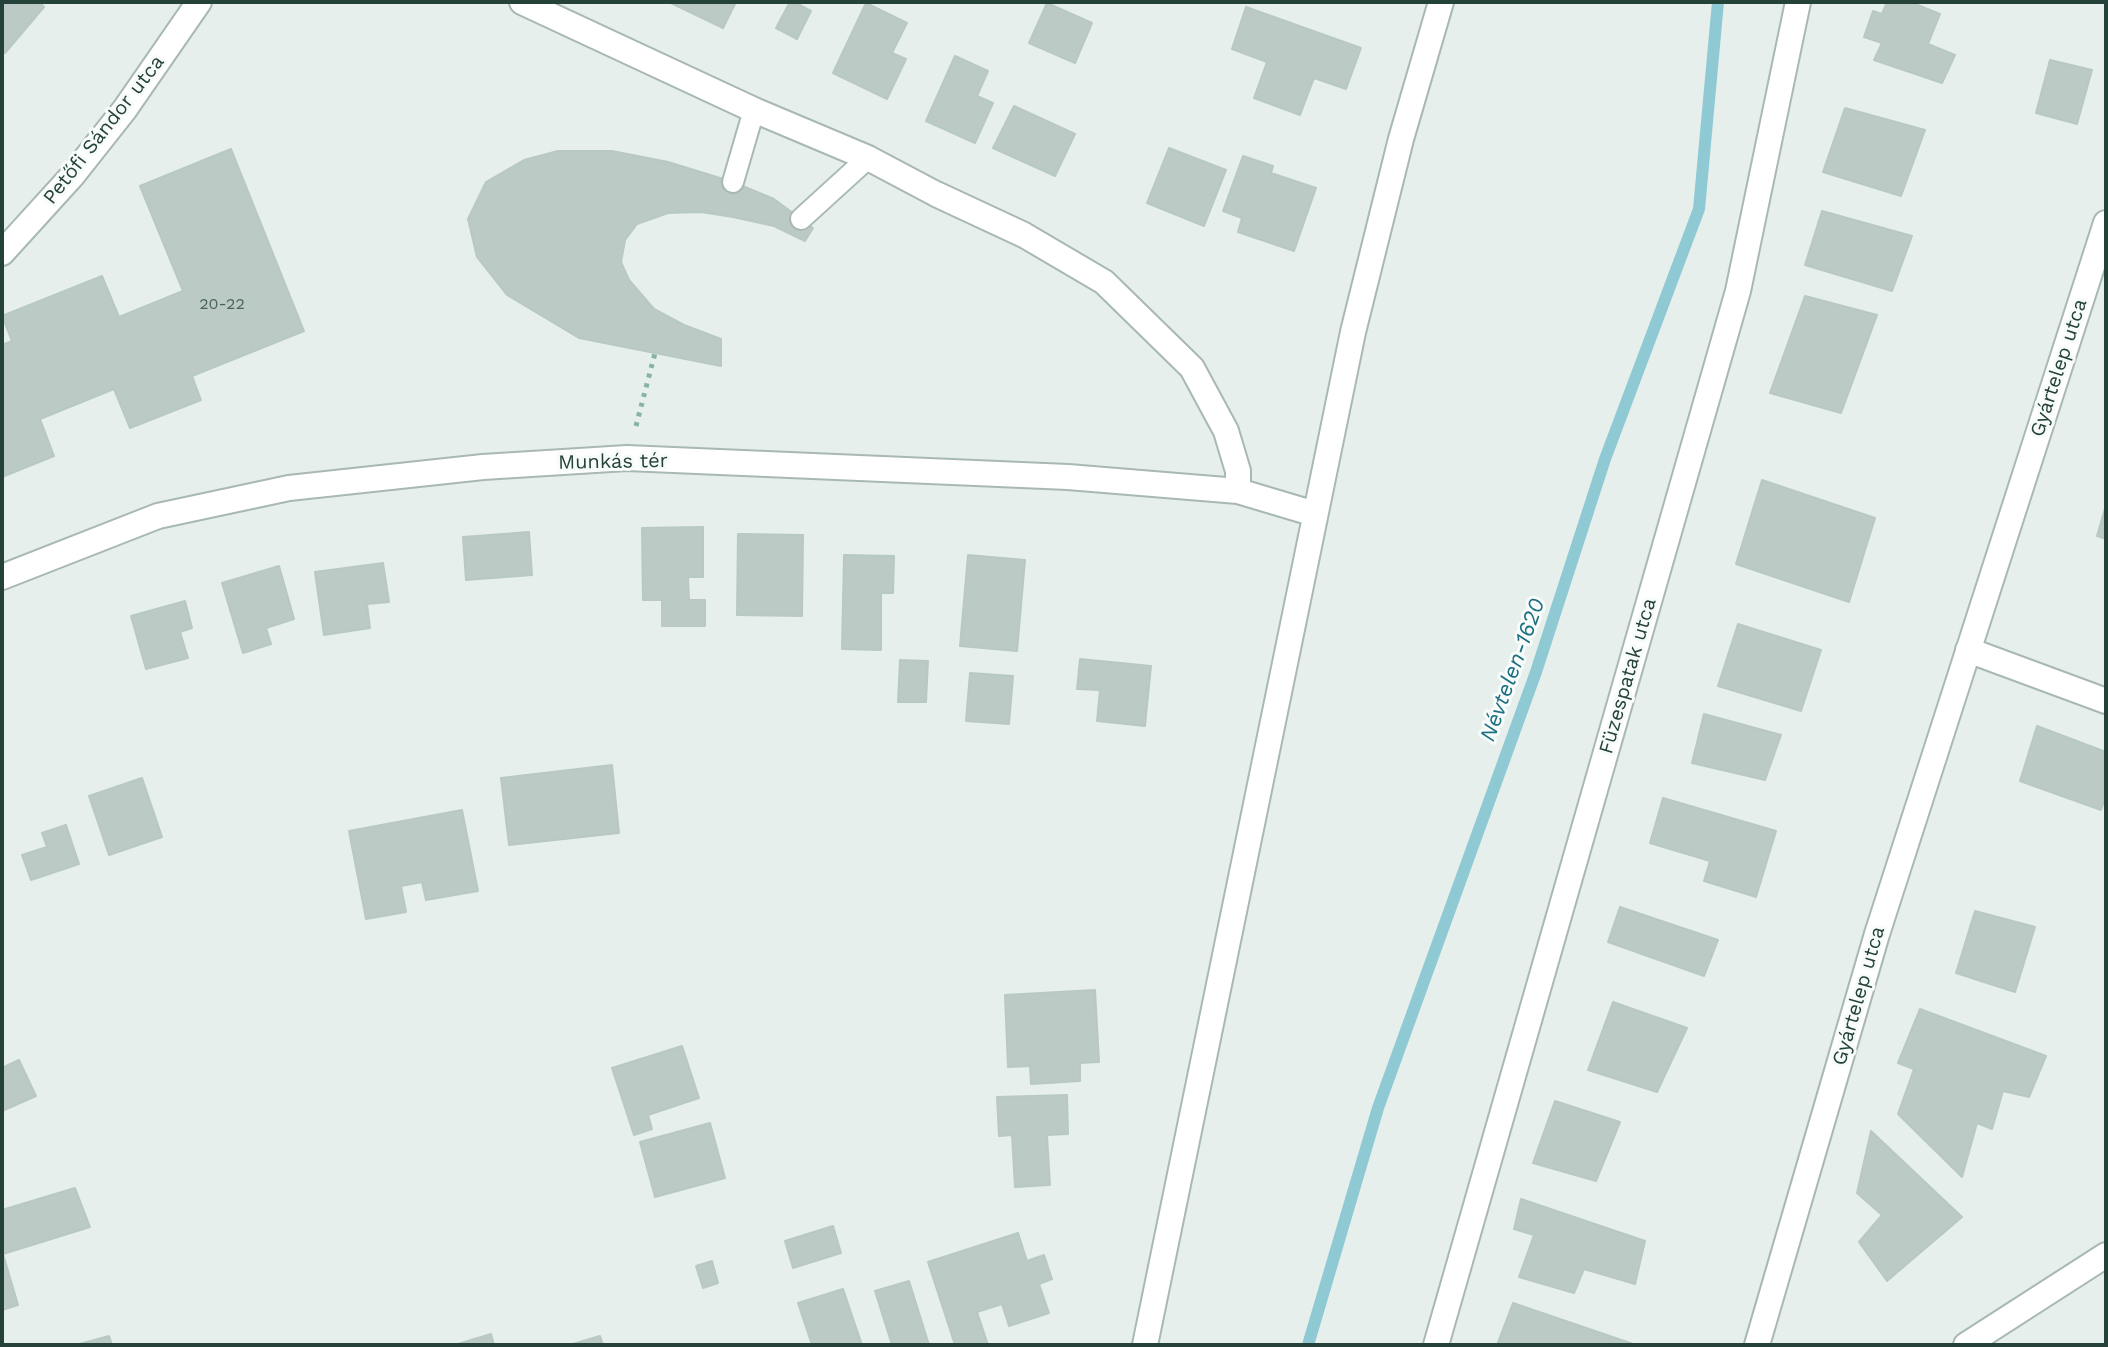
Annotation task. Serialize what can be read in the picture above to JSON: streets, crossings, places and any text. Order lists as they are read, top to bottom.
{
  "streets": {
    "street": [
      "Petőfi Sándor utca",
      "Gyártelep utca",
      "Munkás tér",
      "Füzespatak utca"
    ]
  },
  "water": ["Névtelen-1620"],
  "house_numbers": ["20-22"]
}
